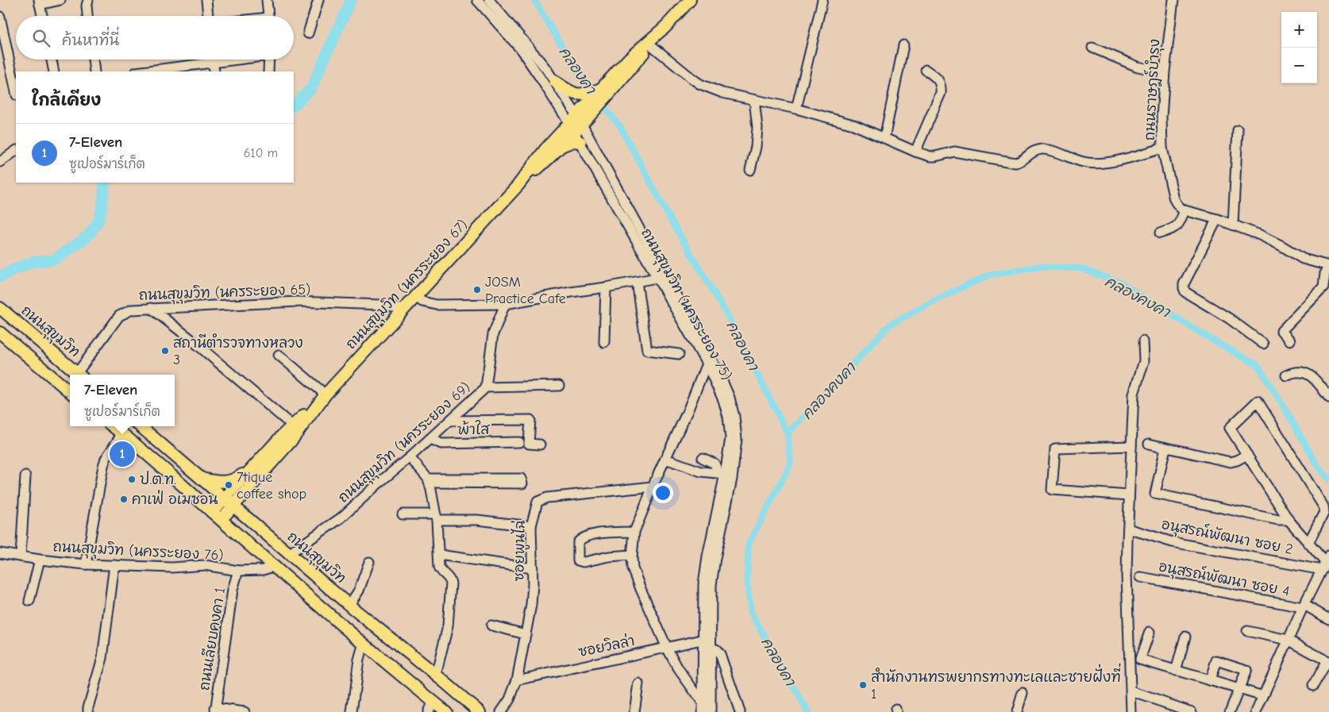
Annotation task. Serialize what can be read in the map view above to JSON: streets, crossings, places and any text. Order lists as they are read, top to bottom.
{
  "streets": {
    "main road": ["ถนนสุขุมวิท (นครระยอง 67)", "ถนนสุขุมวิท"],
    "street": [
      "ถนนราษฎร์บำรุง",
      "ถนนสุขุมวิท (นครระยอง 65)",
      "ถนนสุขุมวิท (นครระยอง 75)",
      "พ้าใส",
      "ถนนสุขุมวิท (นครระยอง 69)",
      "อนุสรณ์พัฒนา ซอย 2",
      "ถนนสุขุมวิท (นครระยอง 76)",
      "ซอยพูนไฉ่",
      "อนุสรณ์พัฒนา ซอย 4",
      "ถนนเลียบคงคา 1",
      "ซอยวิลล่า"
    ]
  },
  "crossings": [
    ["ถนนสุขุมวิท (นครระยอง 67)", "ถนนสุขุมวิท (นครระยอง 65)"],
    ["ถนนสุขุมวิท (นครระยอง 67)", "ถนนสุขุมวิท (นครระยอง 75)"],
    ["ถนนสุขุมวิท (นครระยอง 67)", "ถนนสุขุมวิท"],
    ["ถนนสุขุมวิท (นครระยอง 75)", "ซอยวิลล่า"],
    ["ถนนสุขุมวิท", "ถนนสุขุมวิท (นครระยอง 69)"],
    ["พ้าใส", "ถนนสุขุมวิท (นครระยอง 69)"],
    ["ถนนสุขุมวิท (นครระยอง 76)", "ถนนเลียบคงคา 1"],
    ["ซอยพูนไฉ่", "ซอยวิลล่า"]
  ],
  "water": ["คลองคา", "คลองคงคา"],
  "places": [
    "JOSM Practice Cafe",
    "สถานีตำรวจทางหลวง 3",
    "ป.ต.ท.",
    "7tique coffee shop",
    "คาเฟ่ อเมซอน",
    "สำนักงานทรพยากรทางทะเลและชายฝั่งที่ 1"
  ],
  "page": {
    "map_buttons": ["+", "−"],
    "search": "ค้นหาที่นี่",
    "heading": "ใกล้เคียง",
    "list": [
      {
        "mark": "1",
        "name": "7-Eleven",
        "note": "ซูเปอร์มาร์เก็ต",
        "value": "610 m"
      }
    ],
    "popup": ["7-Eleven", "ซูเปอร์มาร์เก็ต"],
    "pins": "1"
  }
}
